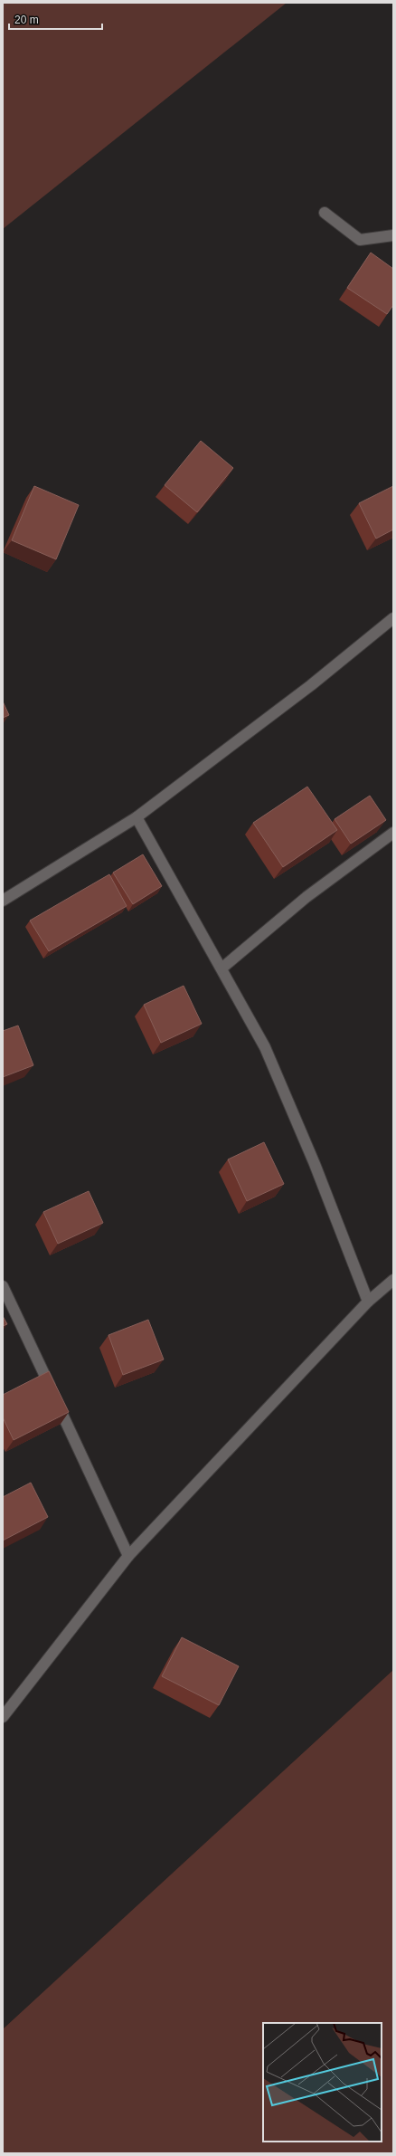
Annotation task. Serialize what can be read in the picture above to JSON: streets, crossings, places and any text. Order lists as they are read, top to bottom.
{
  "scale_bar": "20 m"
}
